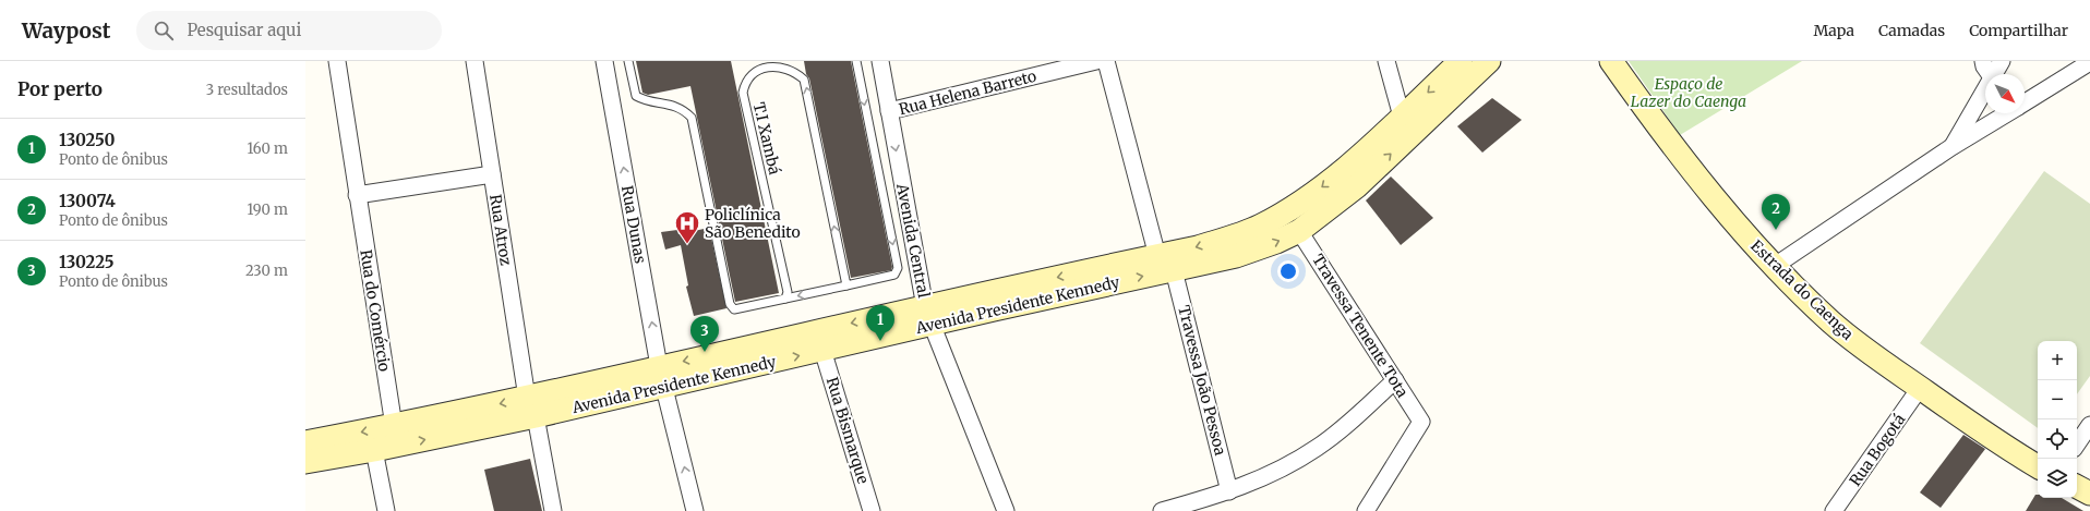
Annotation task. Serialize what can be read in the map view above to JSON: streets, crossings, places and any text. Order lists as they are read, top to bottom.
{
  "streets": {
    "main road": ["Estrada do Caenga", "Avenida Presidente Kennedy"],
    "street": [
      "Rua Helena Barreto",
      "Rua Dunas",
      "Rua Atroz",
      "Avenida Central",
      "Rua do Comércio",
      "Travessa Tenente Tota",
      "Travessa João Pessoa",
      "Rua Bismarque",
      "Rua Bogotá"
    ],
    "lane": ["T.I Xambá"]
  },
  "crossings": [
    ["Rua Helena Barreto", "Avenida Central"],
    ["Rua Dunas", "Avenida Presidente Kennedy"],
    ["Rua Atroz", "Avenida Presidente Kennedy"],
    ["Avenida Central", "Avenida Presidente Kennedy"],
    ["Estrada do Caenga", "Rua Bogotá"],
    ["Avenida Presidente Kennedy", "Rua do Comércio"],
    ["Avenida Presidente Kennedy", "Travessa Tenente Tota"],
    ["Avenida Presidente Kennedy", "Travessa João Pessoa"],
    ["Avenida Presidente Kennedy", "Rua Bismarque"]
  ],
  "one_way": ["Rua Dunas", "Avenida Central"],
  "parks": ["Espaço de Lazer do Caenga"],
  "places": {
    "hospital": ["Policlínica São Benedito"]
  },
  "north": "bottom right",
  "page": {
    "header": "Waypost",
    "search": "Pesquisar aqui",
    "nav": ["Mapa", "Camadas", "Compartilhar"],
    "heading": ["Por perto", "3 resultados"],
    "list": [
      {
        "mark": "1",
        "name": "130250",
        "note": "Ponto de ônibus",
        "value": "160 m"
      },
      {
        "mark": "2",
        "name": "130074",
        "note": "Ponto de ônibus",
        "value": "190 m"
      },
      {
        "mark": "3",
        "name": "130225",
        "note": "Ponto de ônibus",
        "value": "230 m"
      }
    ],
    "pins": ["2", "1", "3"],
    "map_buttons": ["+", "−"]
  }
}
